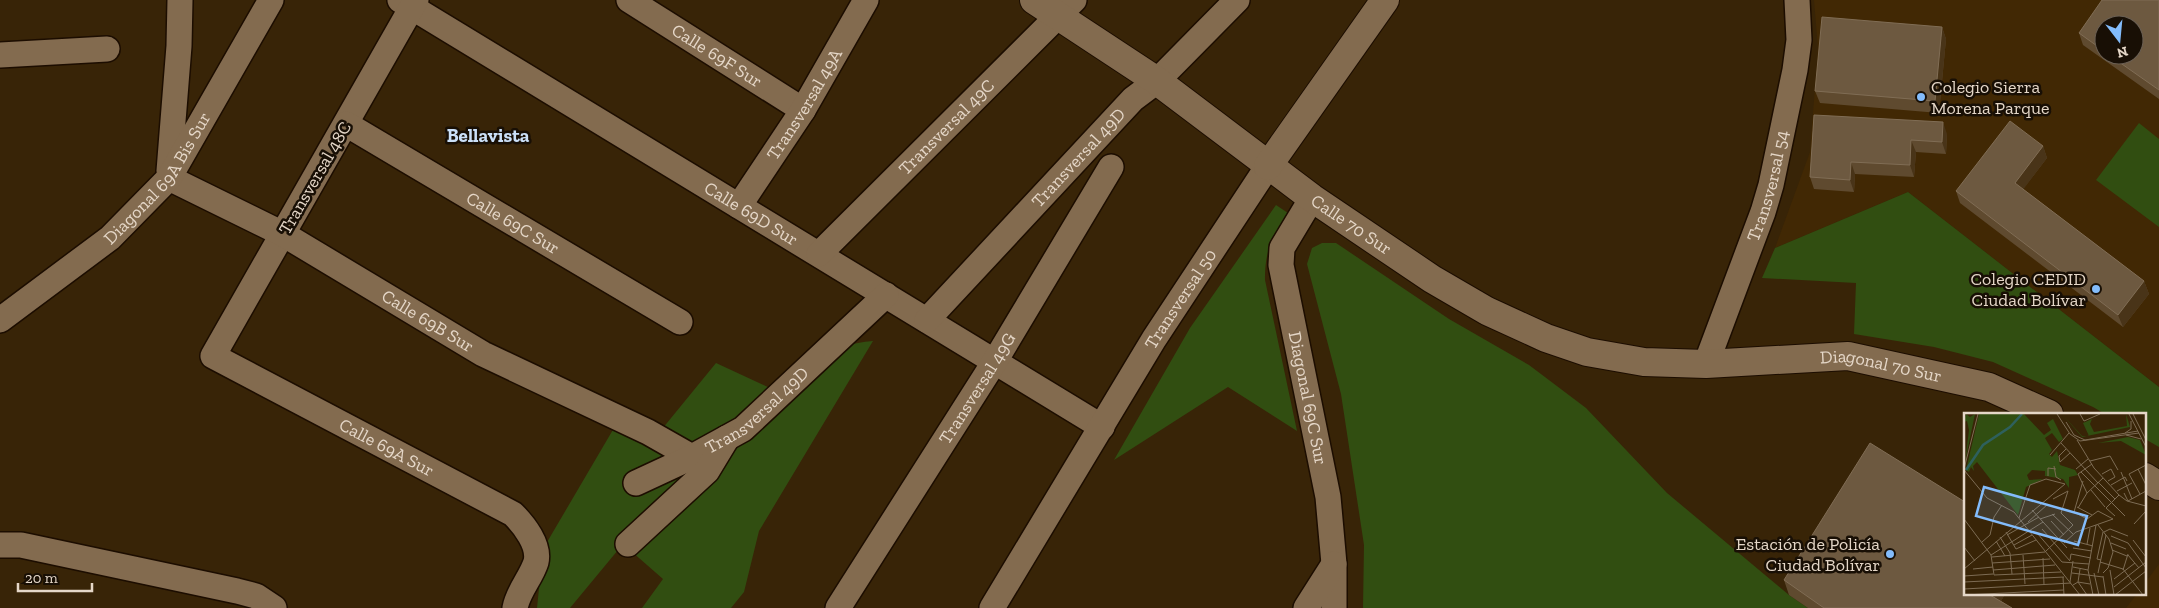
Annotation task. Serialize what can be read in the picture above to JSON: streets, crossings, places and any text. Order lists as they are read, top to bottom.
{
  "streets": {
    "street": [
      "Calle 69F Sur",
      "Transversal 49A",
      "Transversal 49C",
      "Transversal 49D",
      "Diagonal 69A Bis Sur",
      "Transversal 48C",
      "Transversal 54",
      "Calle 69D Sur",
      "Calle 69C Sur",
      "Calle 70 Sur",
      "Transversal 50",
      "Calle 69B Sur",
      "Diagonal 70 Sur",
      "Transversal 49G",
      "Diagonal 69C Sur",
      "Calle 69A Sur"
    ]
  },
  "crossings": [
    ["Calle 69F Sur", "Transversal 49A"],
    ["Transversal 49A", "Calle 69D Sur"],
    ["Transversal 49C", "Calle 69D Sur"],
    ["Transversal 49C", "Calle 70 Sur"],
    ["Transversal 49D", "Calle 69D Sur"],
    ["Transversal 49D", "Calle 70 Sur"],
    ["Transversal 49D", "Calle 69B Sur"],
    ["Diagonal 69A Bis Sur", "Calle 69B Sur"],
    ["Transversal 48C", "Calle 69D Sur"],
    ["Transversal 48C", "Calle 69C Sur"],
    ["Transversal 48C", "Calle 69B Sur"],
    ["Transversal 48C", "Calle 69A Sur"],
    ["Transversal 54", "Calle 70 Sur"],
    ["Transversal 54", "Diagonal 70 Sur"],
    ["Calle 69D Sur", "Transversal 50"],
    ["Calle 69D Sur", "Transversal 49G"],
    ["Calle 70 Sur", "Transversal 50"],
    ["Calle 70 Sur", "Diagonal 70 Sur"],
    ["Calle 70 Sur", "Diagonal 69C Sur"]
  ],
  "districts": ["Bellavista"],
  "places": ["Colegio Sierra Morena Parque", "Colegio CEDID Ciudad Bolívar", "Estación de Policía Ciudad Bolívar"],
  "scale_bar": "20 m",
  "north": "bottom"
}
